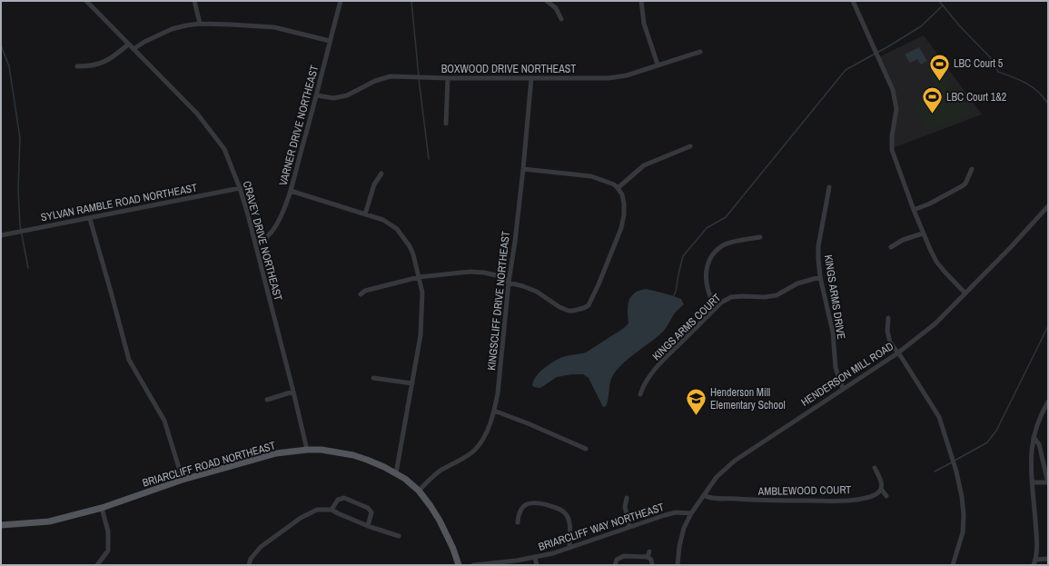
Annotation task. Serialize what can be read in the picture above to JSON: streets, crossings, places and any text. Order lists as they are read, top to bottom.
{
  "streets": {
    "main road": ["BRIARCLIFF ROAD NORTHEAST"],
    "street": [
      "BOXWOOD DRIVE NORTHEAST",
      "VARNER DRIVE NORTHEAST",
      "SYLVAN RAMBLE ROAD NORTHEAST",
      "CRAVEY DRIVE NORTHEAST",
      "KINGS ARMS DRIVE",
      "KINGSCLIFF DRIVE NORTHEAST",
      "KINGS ARMS COURT",
      "HENDERSON MILL ROAD",
      "AMBLEWOOD COURT",
      "BRIARCLIFF WAY NORTHEAST"
    ]
  },
  "crossings": [
    ["BOXWOOD DRIVE NORTHEAST", "VARNER DRIVE NORTHEAST"],
    ["BOXWOOD DRIVE NORTHEAST", "KINGSCLIFF DRIVE NORTHEAST"],
    ["VARNER DRIVE NORTHEAST", "CRAVEY DRIVE NORTHEAST"],
    ["SYLVAN RAMBLE ROAD NORTHEAST", "CRAVEY DRIVE NORTHEAST"],
    ["CRAVEY DRIVE NORTHEAST", "BRIARCLIFF ROAD NORTHEAST"],
    ["KINGS ARMS DRIVE", "KINGS ARMS COURT"],
    ["KINGS ARMS DRIVE", "HENDERSON MILL ROAD"],
    ["KINGSCLIFF DRIVE NORTHEAST", "BRIARCLIFF ROAD NORTHEAST"],
    ["HENDERSON MILL ROAD", "AMBLEWOOD COURT"],
    ["HENDERSON MILL ROAD", "BRIARCLIFF WAY NORTHEAST"]
  ],
  "places": {
    "sports": ["LBC Court 5", "LBC Court 1&2"],
    "school or university": ["Henderson Mill Elementary School"]
  }
}
